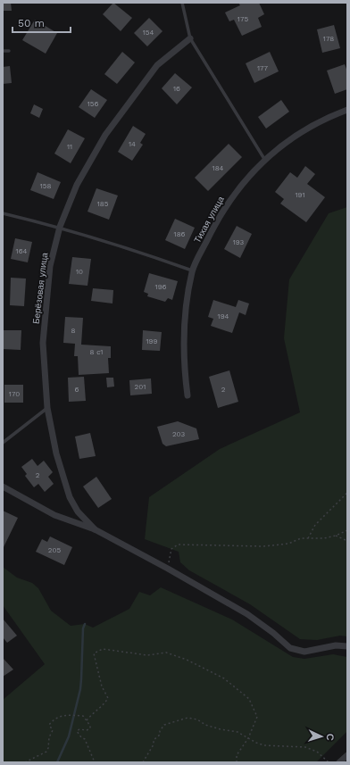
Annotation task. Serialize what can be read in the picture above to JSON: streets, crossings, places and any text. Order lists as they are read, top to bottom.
{
  "streets": {
    "street": ["Тихая улица", "Берёзовая улица"]
  },
  "house_numbers": [
    "175",
    "154",
    "178",
    "177",
    "16",
    "156",
    "14",
    "11",
    "184",
    "158",
    "191",
    "185",
    "186",
    "193",
    "164",
    "10",
    "196",
    "194",
    "8",
    "199",
    "8 с1",
    "201",
    "6",
    "2",
    "170",
    "203",
    "2",
    "205"
  ],
  "scale_bar": "50 m",
  "north": "right"
}
